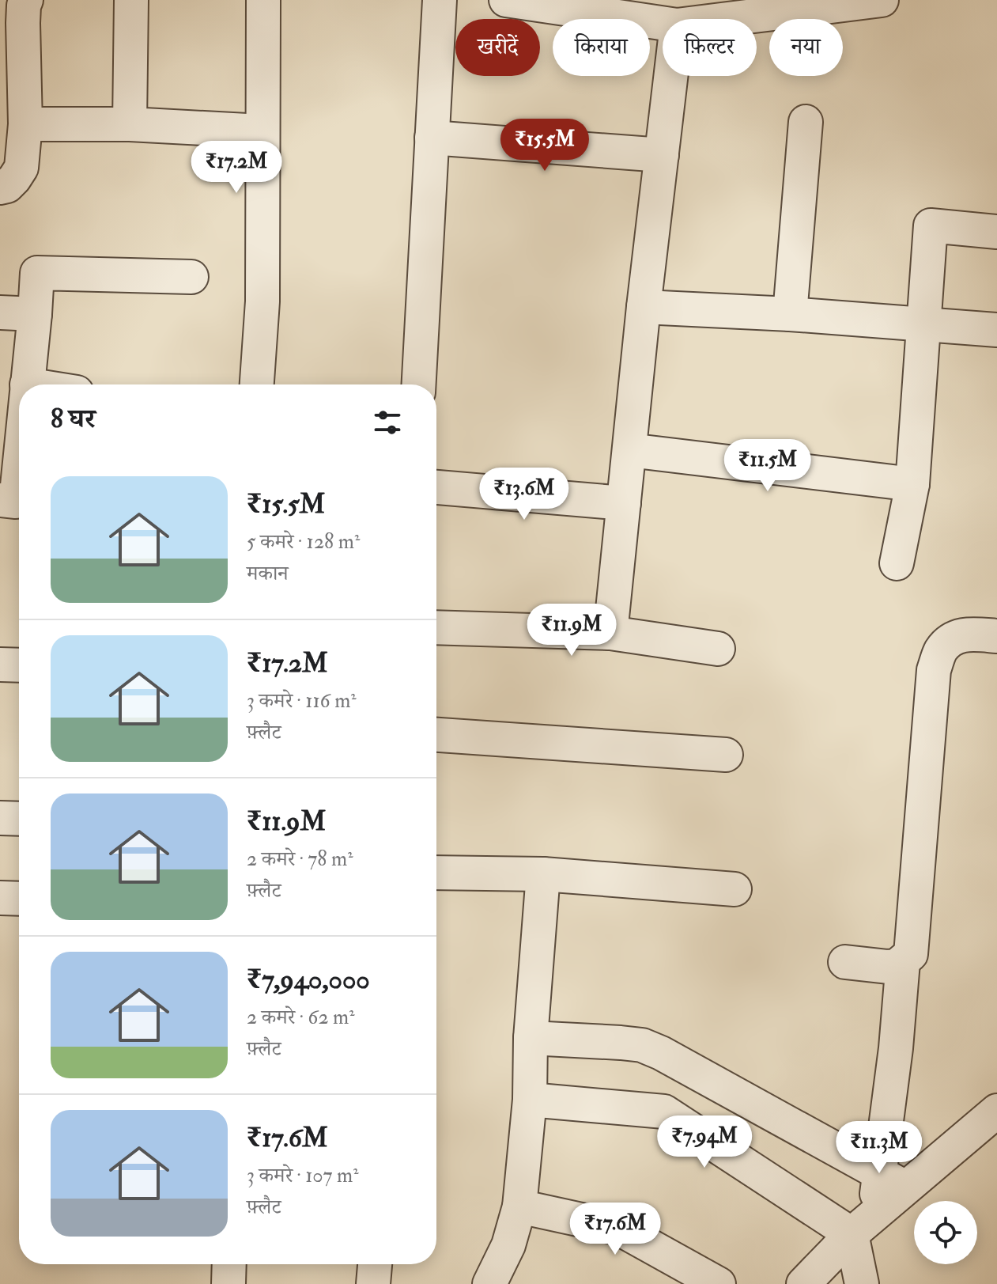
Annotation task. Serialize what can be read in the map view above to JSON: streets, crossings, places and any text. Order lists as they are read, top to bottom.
{
  "page": {
    "chip": [
      "खरीदें",
      "किराया",
      "फ़िल्टर",
      "नया"
    ],
    "price": [
      "₹15.5M",
      "₹17.2M",
      "₹11.5M",
      "₹13.6M",
      "₹11.9M",
      "₹7.94M",
      "₹11.3M",
      "₹17.6M"
    ],
    "heading": "8 घर",
    "list": [
      {
        "name": "₹15.5M",
        "note": "5 कमरे · 128 m² · मकान"
      },
      {
        "name": "₹17.2M",
        "note": "3 कमरे · 116 m² · फ़्लैट"
      },
      {
        "name": "₹11.9M",
        "note": "2 कमरे · 78 m² · फ़्लैट"
      },
      {
        "name": "₹7,940,000",
        "note": "2 कमरे · 62 m² · फ़्लैट"
      },
      {
        "name": "₹17.6M",
        "note": "3 कमरे · 107 m² · फ़्लैट"
      }
    ]
  }
}
